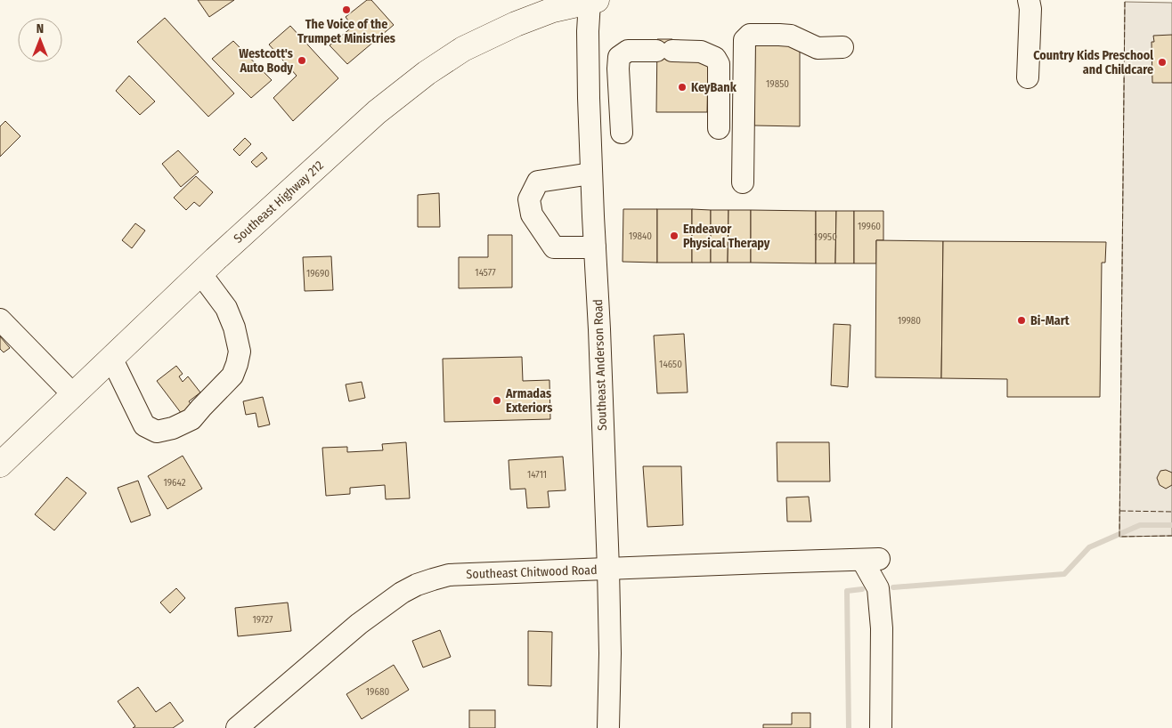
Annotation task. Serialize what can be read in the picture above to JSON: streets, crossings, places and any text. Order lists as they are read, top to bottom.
{
  "streets": {
    "highway": ["Southeast Highway 212"],
    "street": ["Southeast Anderson Road", "Southeast Chitwood Road"]
  },
  "crossings": [
    ["Southeast Highway 212", "Southeast Anderson Road"],
    ["Southeast Anderson Road", "Southeast Chitwood Road"]
  ],
  "places": [
    "The Voice of the Trumpet Ministries",
    "Westcott's Auto Body",
    "Country Kids Preschool and Childcare",
    "KeyBank",
    "Endeavor Physical Therapy",
    "Bi-Mart",
    "Armadas Exteriors"
  ],
  "house_numbers": [
    "19850",
    "19960",
    "19840",
    "19950",
    "14577",
    "19690",
    "19980",
    "14650",
    "14711",
    "19642",
    "19727",
    "19680"
  ],
  "north": "top"
}
